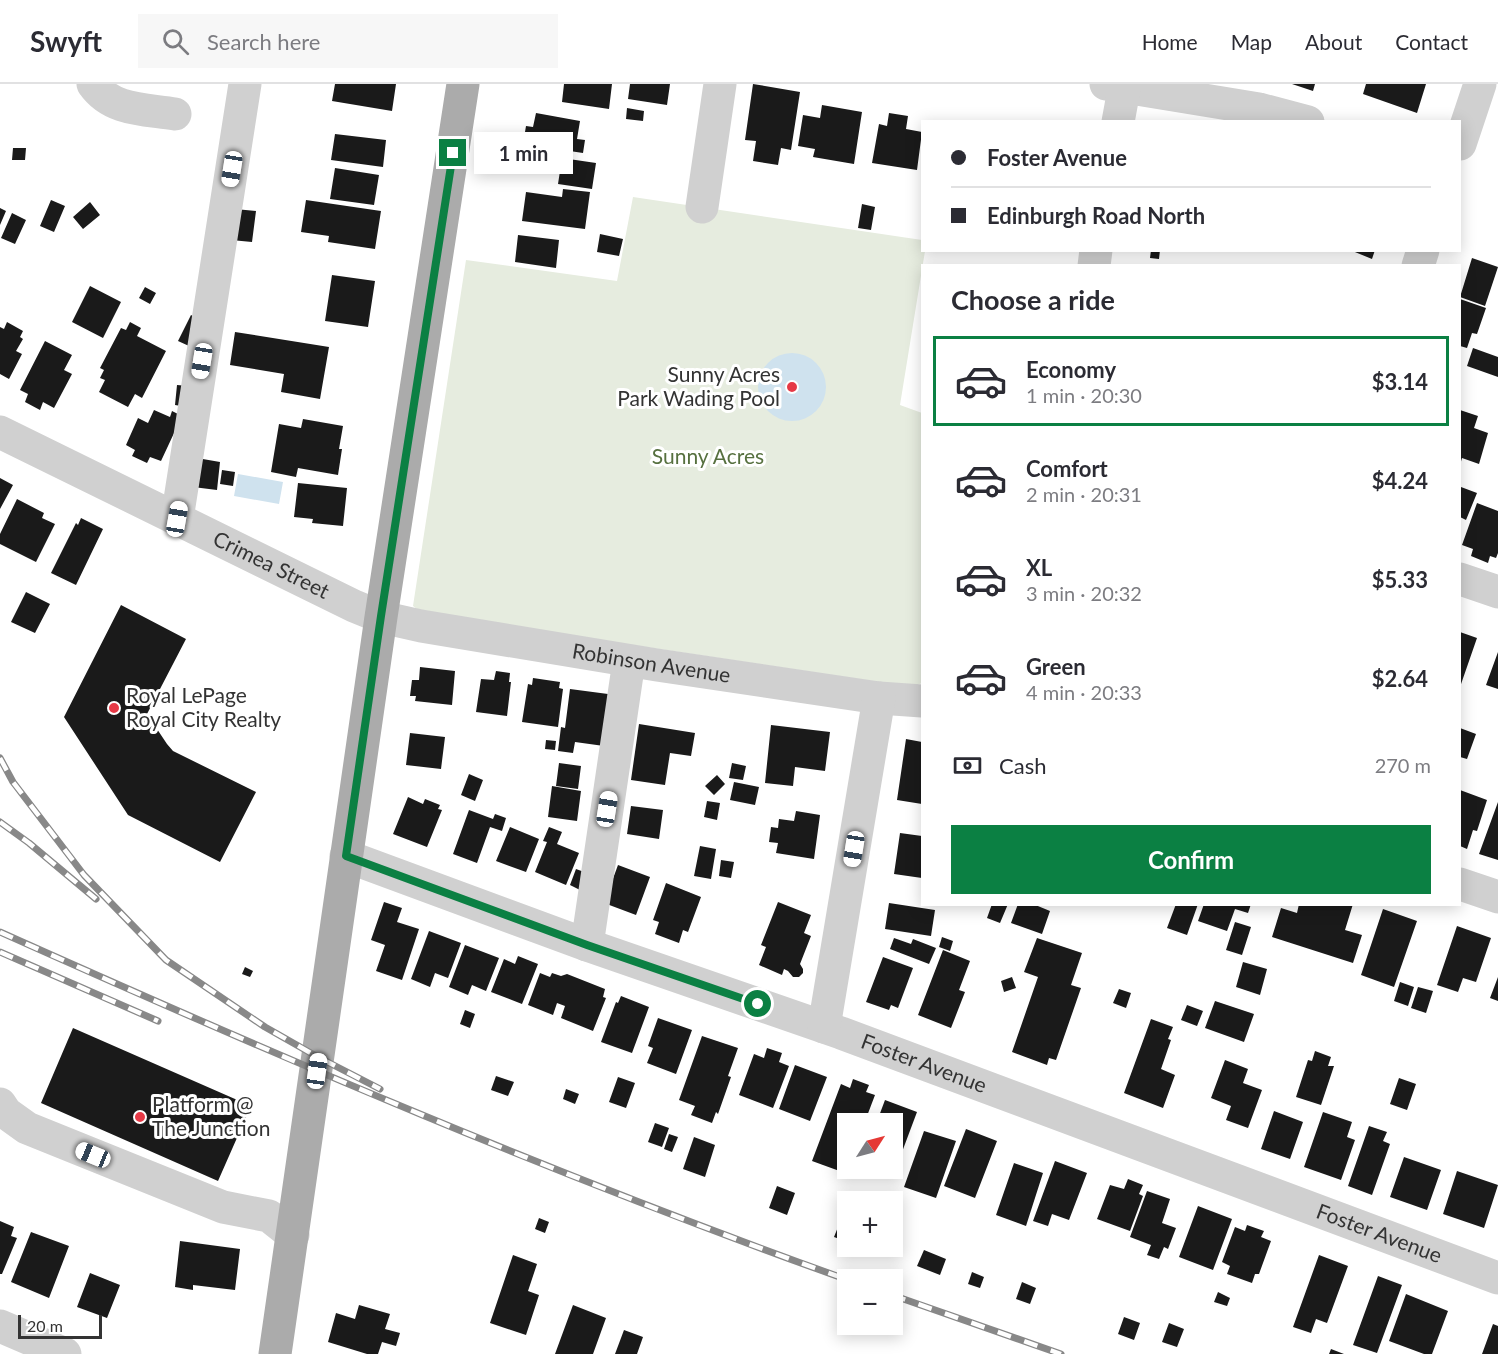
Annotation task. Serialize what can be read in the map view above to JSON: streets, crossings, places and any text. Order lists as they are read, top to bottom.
{
  "streets": {
    "street": ["Crimea Street", "Robinson Avenue", "Foster Avenue"]
  },
  "crossings": [
    ["Crimea Street", "Robinson Avenue"]
  ],
  "parks": ["Sunny Acres"],
  "places": ["Sunny Acres Park Wading Pool", "Royal LePage Royal City Realty", "Platform @ The Junction"],
  "scale_bar": "20 m",
  "north": "top right",
  "page": {
    "header": "Swyft",
    "search": "Search here",
    "nav": [
      "Home",
      "Map",
      "About",
      "Contact"
    ],
    "banner": ["Foster Avenue", "Edinburgh Road North"],
    "bubble": "1 min",
    "heading": "Choose a ride",
    "list": [
      {
        "name": "Economy",
        "note": "1 min · 20:30",
        "value": "$3.14"
      },
      {
        "name": "Comfort",
        "note": "2 min · 20:31",
        "value": "$4.24"
      },
      {
        "name": "XL",
        "note": "3 min · 20:32",
        "value": "$5.33"
      },
      {
        "name": "Green",
        "note": "4 min · 20:33",
        "value": "$2.64"
      }
    ],
    "pay": ["Cash", "270 m"],
    "buttons": "Confirm",
    "map_buttons": ["+", "−"],
    "scale": "20 m"
  }
}
